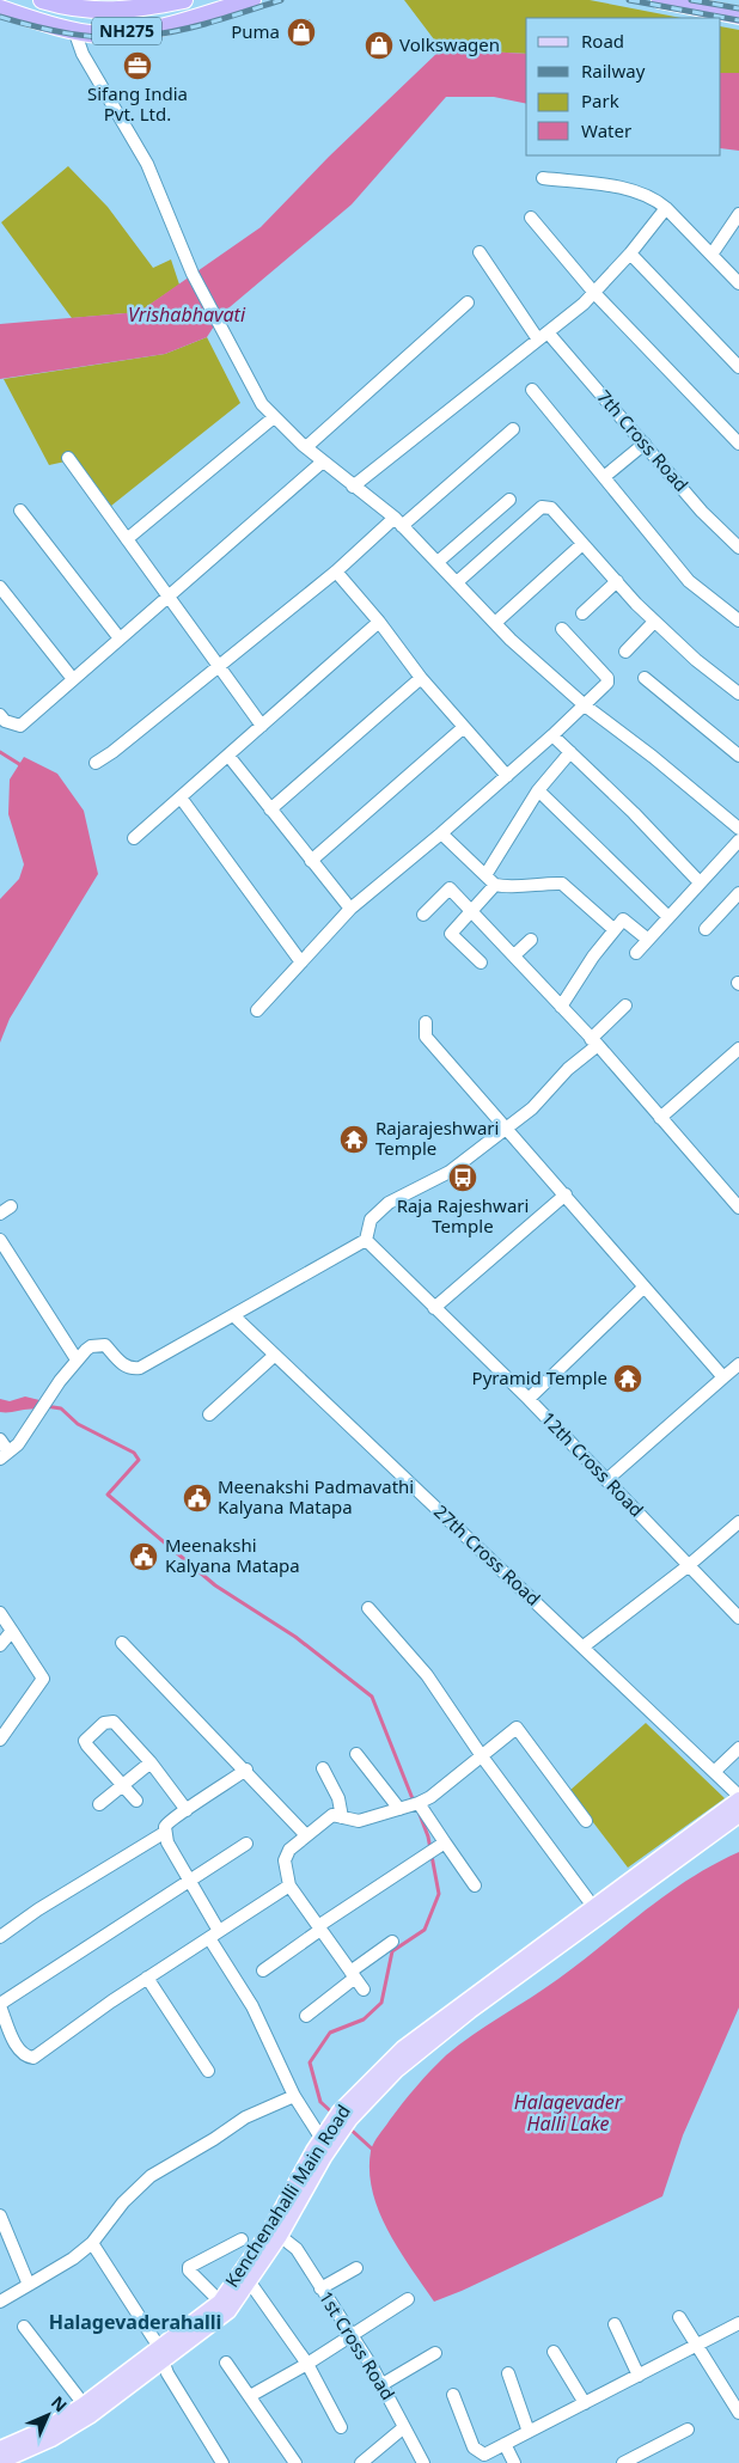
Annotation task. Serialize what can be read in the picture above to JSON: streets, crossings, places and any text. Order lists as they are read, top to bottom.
{
  "streets": {
    "highway": ["NH275"],
    "main road": ["Kenchenahalli Main Road"],
    "street": [
      "7th Cross Road",
      "12th Cross Road",
      "27th Cross Road",
      "1st Cross Road"
    ]
  },
  "crossings": [
    ["27th Cross Road", "Kenchenahalli Main Road"],
    ["Kenchenahalli Main Road", "1st Cross Road"]
  ],
  "districts": ["Halagevaderahalli"],
  "water": ["Vrishabhavati", "Halagevader Halli Lake"],
  "places": {
    "shop": ["Puma", "Volkswagen"],
    "office": ["Sifang India Pvt. Ltd."],
    "temple": ["Rajarajeshwari Temple", "Pyramid Temple"],
    "bus stop": ["Raja Rajeshwari Temple"],
    "public building": ["Meenakshi Padmavathi Kalyana Matapa", "Meenakshi Kalyana Matapa"]
  },
  "legend": [
    "Road",
    "Railway",
    "Park",
    "Water"
  ],
  "north": "top right"
}
